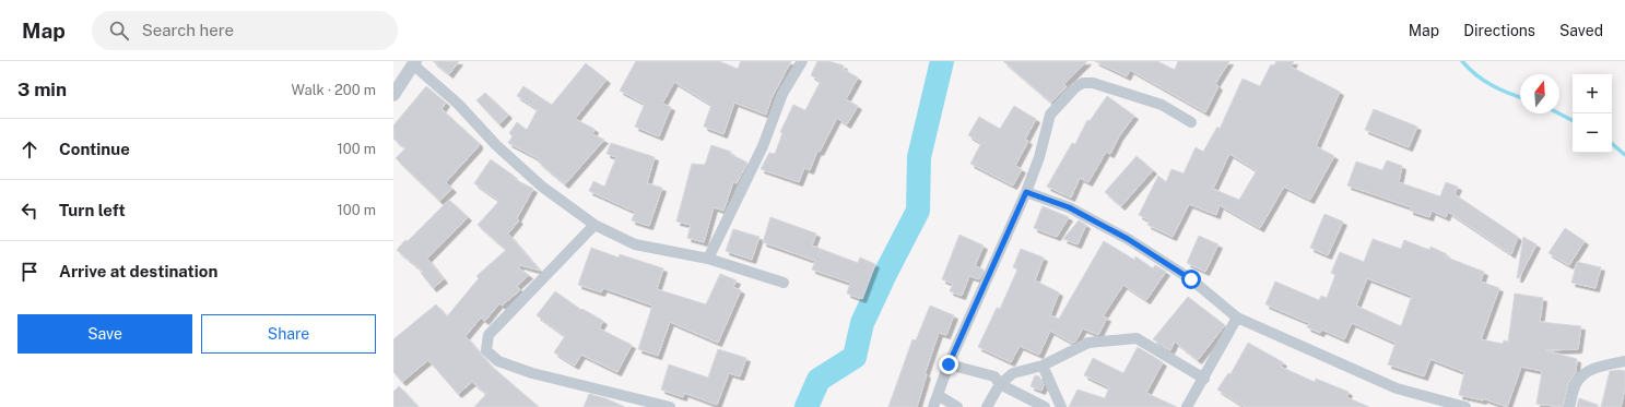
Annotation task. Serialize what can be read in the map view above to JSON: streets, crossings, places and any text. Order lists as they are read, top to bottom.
{
  "north": "top",
  "page": {
    "header": "Map",
    "search": "Search here",
    "nav": ["Map", "Directions", "Saved"],
    "heading": ["3 min", "Walk · 200 m"],
    "map_buttons": ["+", "−"],
    "list": [
      ["Continue", "100 m"],
      ["Turn left", "100 m"],
      "Arrive at destination"
    ],
    "buttons": ["Save", "Share"]
  }
}
